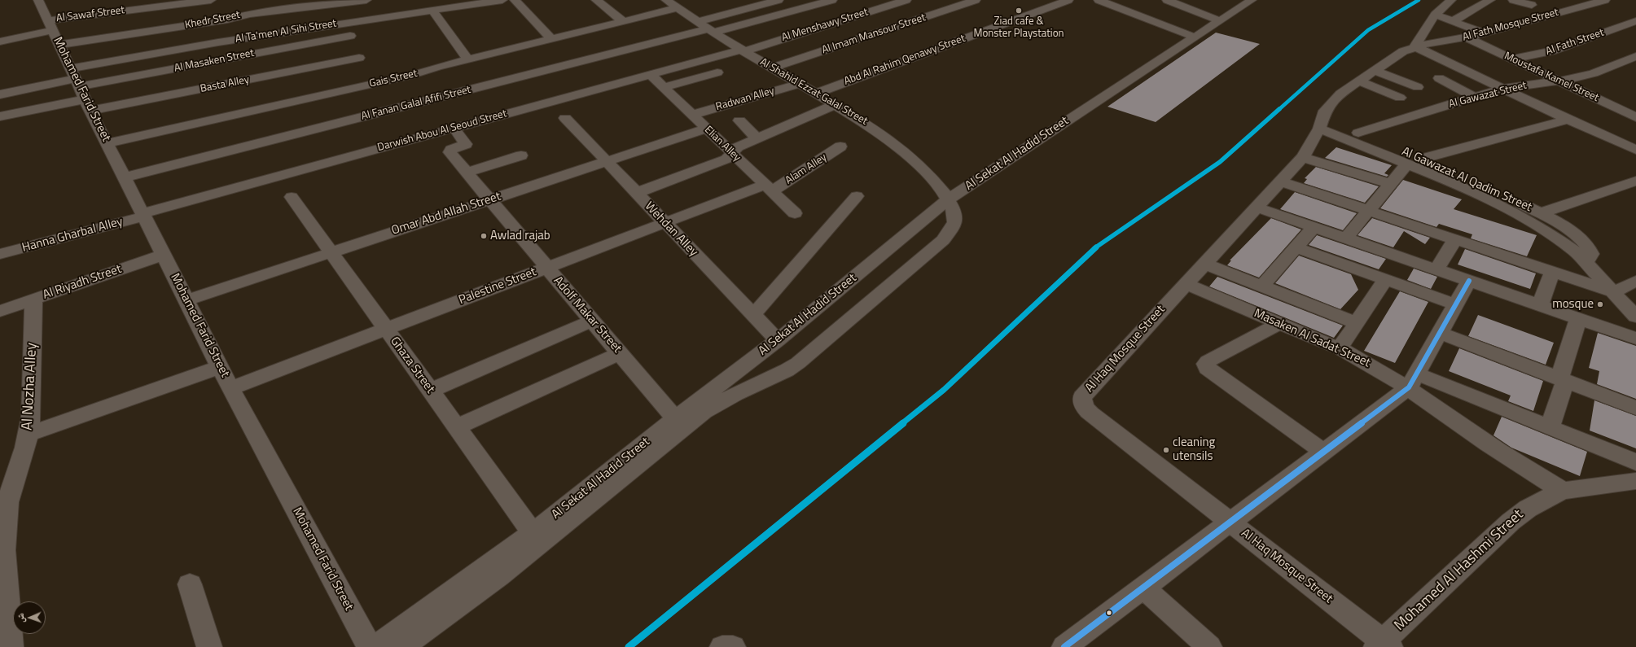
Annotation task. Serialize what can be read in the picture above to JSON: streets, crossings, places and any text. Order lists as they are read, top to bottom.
{
  "streets": {
    "street": [
      "Al Sawaf Street",
      "Khedr Street",
      "Al Menshawy Street",
      "Al Fath Mosque Street",
      "Al Ta'men Al Sihi Street",
      "Al Imam Mansour Street",
      "Al Fath Street",
      "Abd Al Rahim Qenawy Street",
      "Al Masaken Street",
      "Moustafa Kamel Street",
      "Gais Street",
      "Basta Alley",
      "Mohamed Farid Street",
      "Al Shahid Ezzat Galal Street",
      "Al Gawazat Street",
      "Radwan Alley",
      "Al Fanan Galal Afifi Street",
      "Darwish Abou Al Seoud Street",
      "Elian Alley",
      "Al Sekat Al Hadid Street",
      "Alam Alley",
      "Al Gawazat Al Qadim Street",
      "Omar Abd Allah Street",
      "Wehdan Alley",
      "Hanna Gharbal Alley",
      "Al Riyadh Street",
      "Palestine Street",
      "Adolf Makar Street",
      "Masaken Al Sadat Street",
      "Al Haq Mosque Street",
      "Ghaza Street",
      "Al Nozha Alley",
      "Mohamed Al Hashmi Street"
    ]
  },
  "crossings": [
    ["Al Sawaf Street", "Khedr Street"],
    ["Al Sawaf Street", "Mohamed Farid Street"],
    ["Khedr Street", "Mohamed Farid Street"],
    ["Al Menshawy Street", "Al Shahid Ezzat Galal Street"],
    ["Al Menshawy Street", "Darwish Abou Al Seoud Street"],
    ["Al Fath Mosque Street", "Moustafa Kamel Street"],
    ["Al Fath Mosque Street", "Al Haq Mosque Street"],
    ["Al Ta'men Al Sihi Street", "Al Masaken Street"],
    ["Al Ta'men Al Sihi Street", "Basta Alley"],
    ["Al Ta'men Al Sihi Street", "Mohamed Farid Street"],
    ["Al Imam Mansour Street", "Al Shahid Ezzat Galal Street"],
    ["Al Fath Street", "Moustafa Kamel Street"],
    ["Abd Al Rahim Qenawy Street", "Al Shahid Ezzat Galal Street"],
    ["Al Masaken Street", "Basta Alley"],
    ["Al Masaken Street", "Mohamed Farid Street"],
    ["Moustafa Kamel Street", "Al Gawazat Street"],
    ["Gais Street", "Mohamed Farid Street"],
    ["Gais Street", "Al Shahid Ezzat Galal Street"],
    ["Basta Alley", "Mohamed Farid Street"],
    ["Mohamed Farid Street", "Al Fanan Galal Afifi Street"],
    ["Mohamed Farid Street", "Darwish Abou Al Seoud Street"],
    ["Mohamed Farid Street", "Omar Abd Allah Street"],
    ["Mohamed Farid Street", "Hanna Gharbal Alley"],
    ["Mohamed Farid Street", "Al Riyadh Street"],
    ["Mohamed Farid Street", "Palestine Street"],
    ["Al Shahid Ezzat Galal Street", "Radwan Alley"],
    ["Al Shahid Ezzat Galal Street", "Al Fanan Galal Afifi Street"],
    ["Al Shahid Ezzat Galal Street", "Darwish Abou Al Seoud Street"],
    ["Al Shahid Ezzat Galal Street", "Al Sekat Al Hadid Street"],
    ["Al Gawazat Street", "Al Gawazat Al Qadim Street"],
    ["Radwan Alley", "Elian Alley"],
    ["Darwish Abou Al Seoud Street", "Elian Alley"],
    ["Darwish Abou Al Seoud Street", "Hanna Gharbal Alley"],
    ["Darwish Abou Al Seoud Street", "Adolf Makar Street"],
    ["Elian Alley", "Alam Alley"],
    ["Elian Alley", "Omar Abd Allah Street"],
    ["Elian Alley", "Palestine Street"],
    ["Al Sekat Al Hadid Street", "Wehdan Alley"],
    ["Al Sekat Al Hadid Street", "Adolf Makar Street"],
    ["Al Sekat Al Hadid Street", "Ghaza Street"],
    ["Alam Alley", "Palestine Street"],
    ["Al Gawazat Al Qadim Street", "Al Haq Mosque Street"],
    ["Omar Abd Allah Street", "Wehdan Alley"],
    ["Omar Abd Allah Street", "Adolf Makar Street"],
    ["Omar Abd Allah Street", "Ghaza Street"],
    ["Wehdan Alley", "Palestine Street"],
    ["Al Riyadh Street", "Al Nozha Alley"],
    ["Palestine Street", "Adolf Makar Street"],
    ["Palestine Street", "Ghaza Street"],
    ["Masaken Al Sadat Street", "Al Haq Mosque Street"],
    ["Masaken Al Sadat Street", "Mohamed Al Hashmi Street"],
    ["Al Haq Mosque Street", "Mohamed Al Hashmi Street"]
  ],
  "places": [
    "Ziad cafe & Monster Playstation",
    "Awlad rajab",
    "mosque",
    "cleaning utensils"
  ],
  "north": "left"
}
